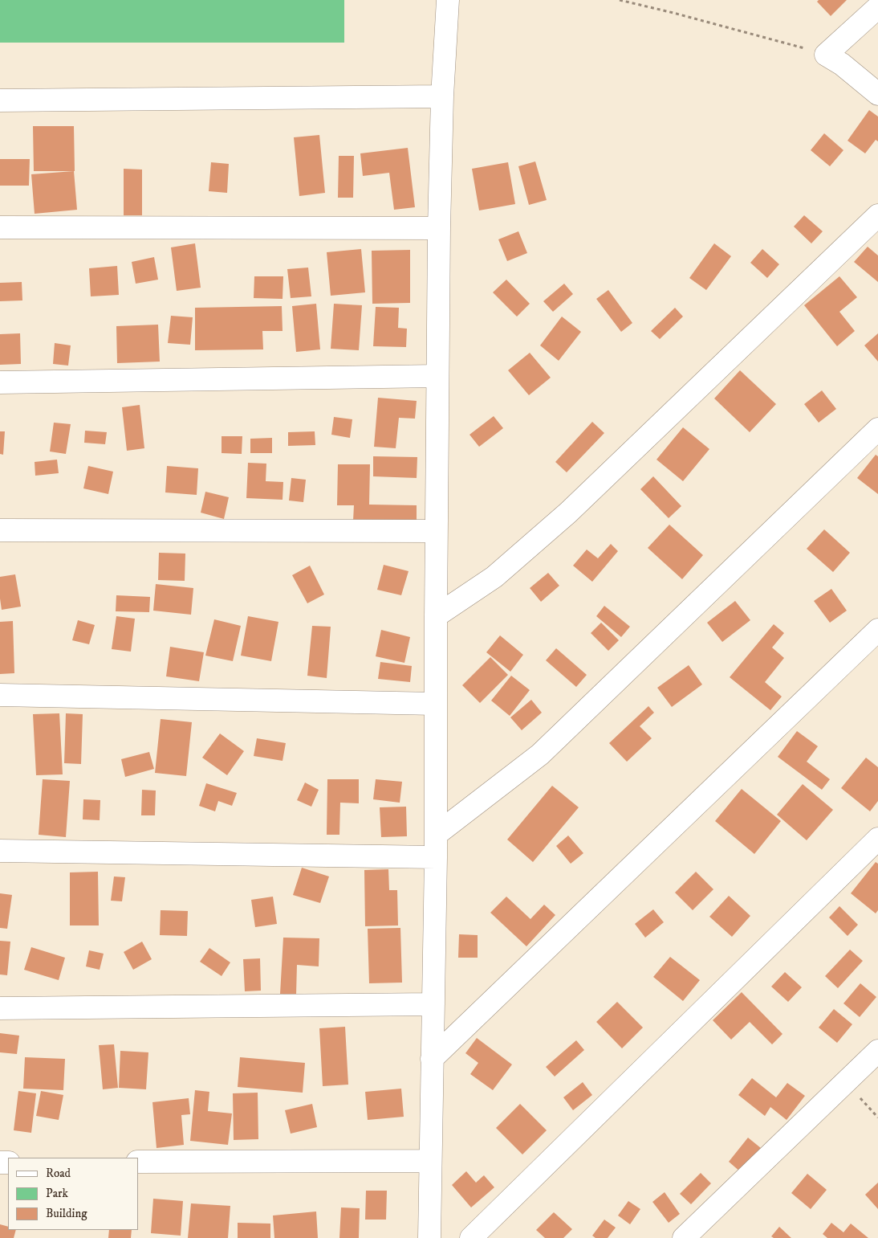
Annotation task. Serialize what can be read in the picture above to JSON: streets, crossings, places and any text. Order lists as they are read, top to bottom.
{
  "legend": ["Road", "Park", "Building"]
}
